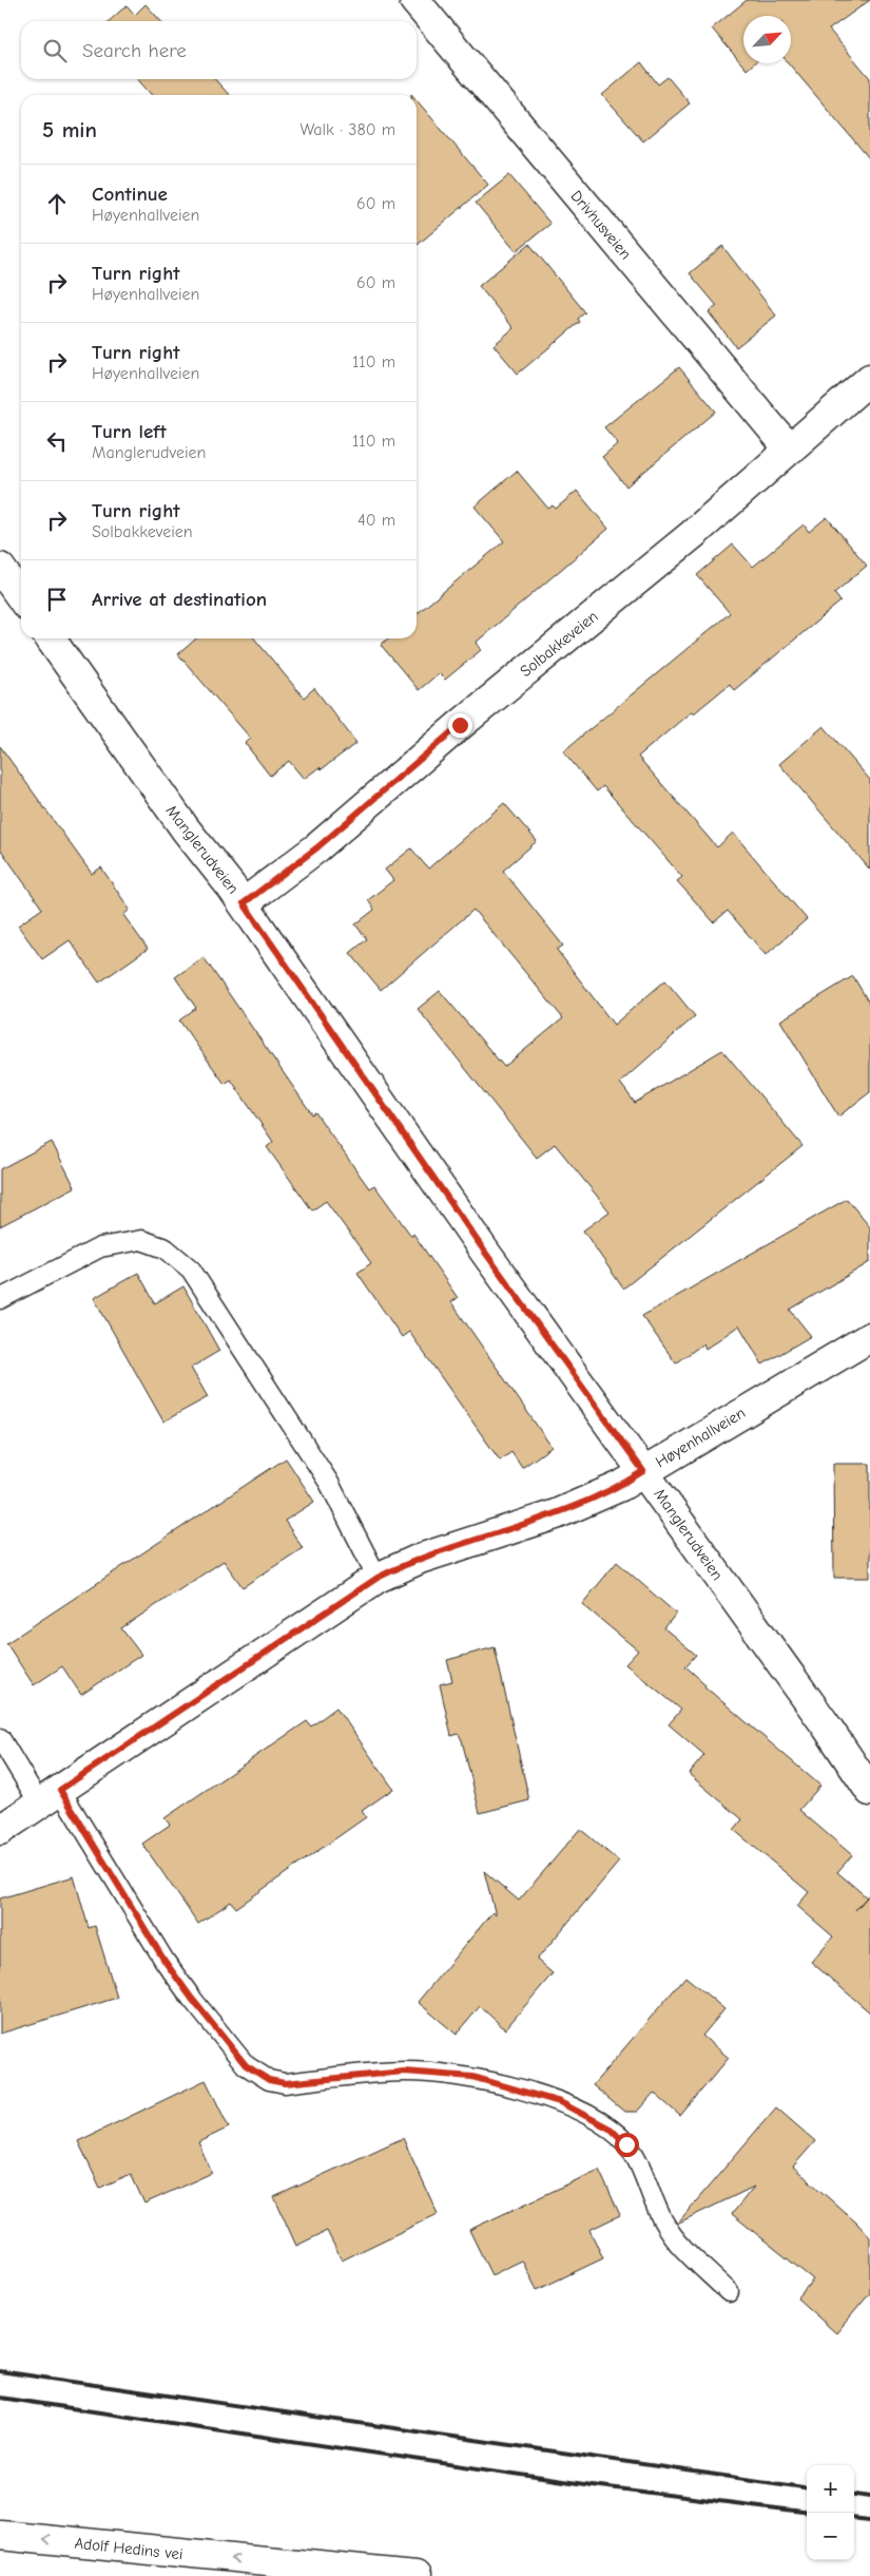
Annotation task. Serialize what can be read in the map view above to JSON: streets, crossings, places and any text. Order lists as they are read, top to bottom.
{
  "streets": {
    "main road": [
      "Drivhusveien",
      "Solbakkeveien",
      "Manglerudveien",
      "Høyenhallveien",
      "Adolf Hedins vei"
    ]
  },
  "crossings": [
    ["Drivhusveien", "Solbakkeveien"],
    ["Solbakkeveien", "Manglerudveien"],
    ["Manglerudveien", "Høyenhallveien"]
  ],
  "one_way": ["Adolf Hedins vei"],
  "north": "top right",
  "page": {
    "search": "Search here",
    "heading": ["5 min", "Walk · 380 m"],
    "list": [
      ["Continue", "Høyenhallveien", "60 m"],
      ["Turn right", "Høyenhallveien", "60 m"],
      ["Turn right", "Høyenhallveien", "110 m"],
      ["Turn left", "Manglerudveien", "110 m"],
      ["Turn right", "Solbakkeveien", "40 m"],
      "Arrive at destination"
    ],
    "map_buttons": ["+", "−"]
  }
}
